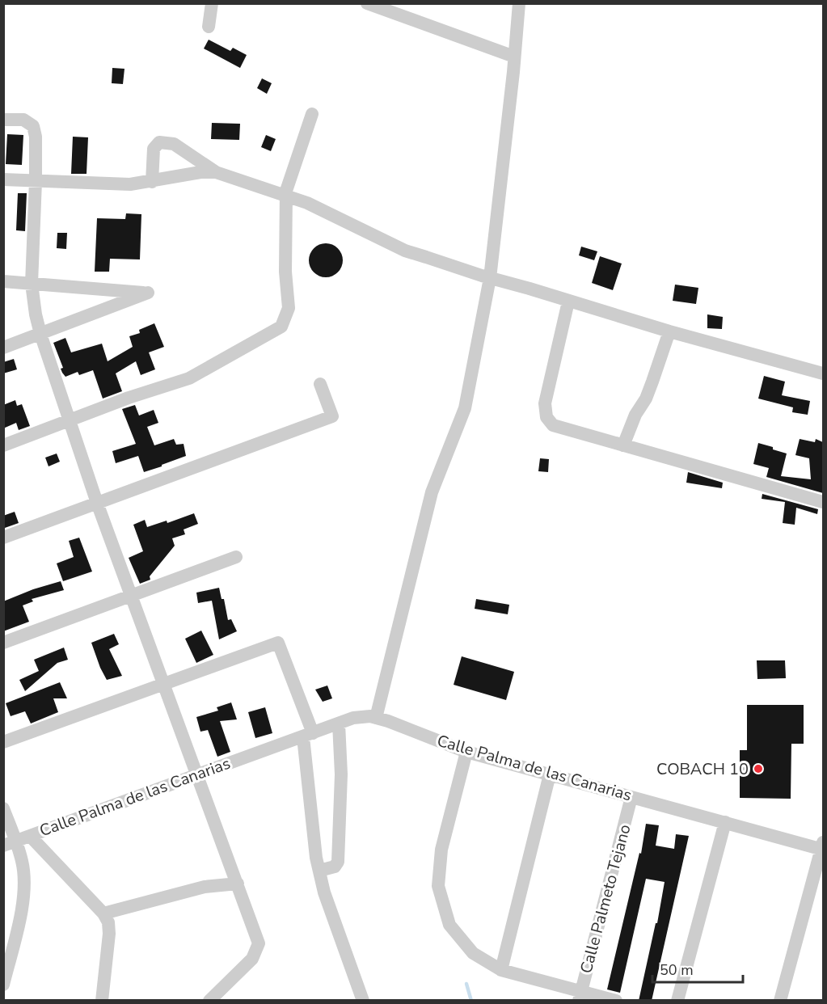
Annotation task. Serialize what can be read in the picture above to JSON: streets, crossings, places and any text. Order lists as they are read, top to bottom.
{
  "streets": {
    "street": ["Calle Palma de las Canarias", "Calle Palmeto Tejano"]
  },
  "crossings": [
    ["Calle Palma de las Canarias", "Calle Palmeto Tejano"]
  ],
  "places": ["COBACH 10"],
  "scale_bar": "50 m"
}
